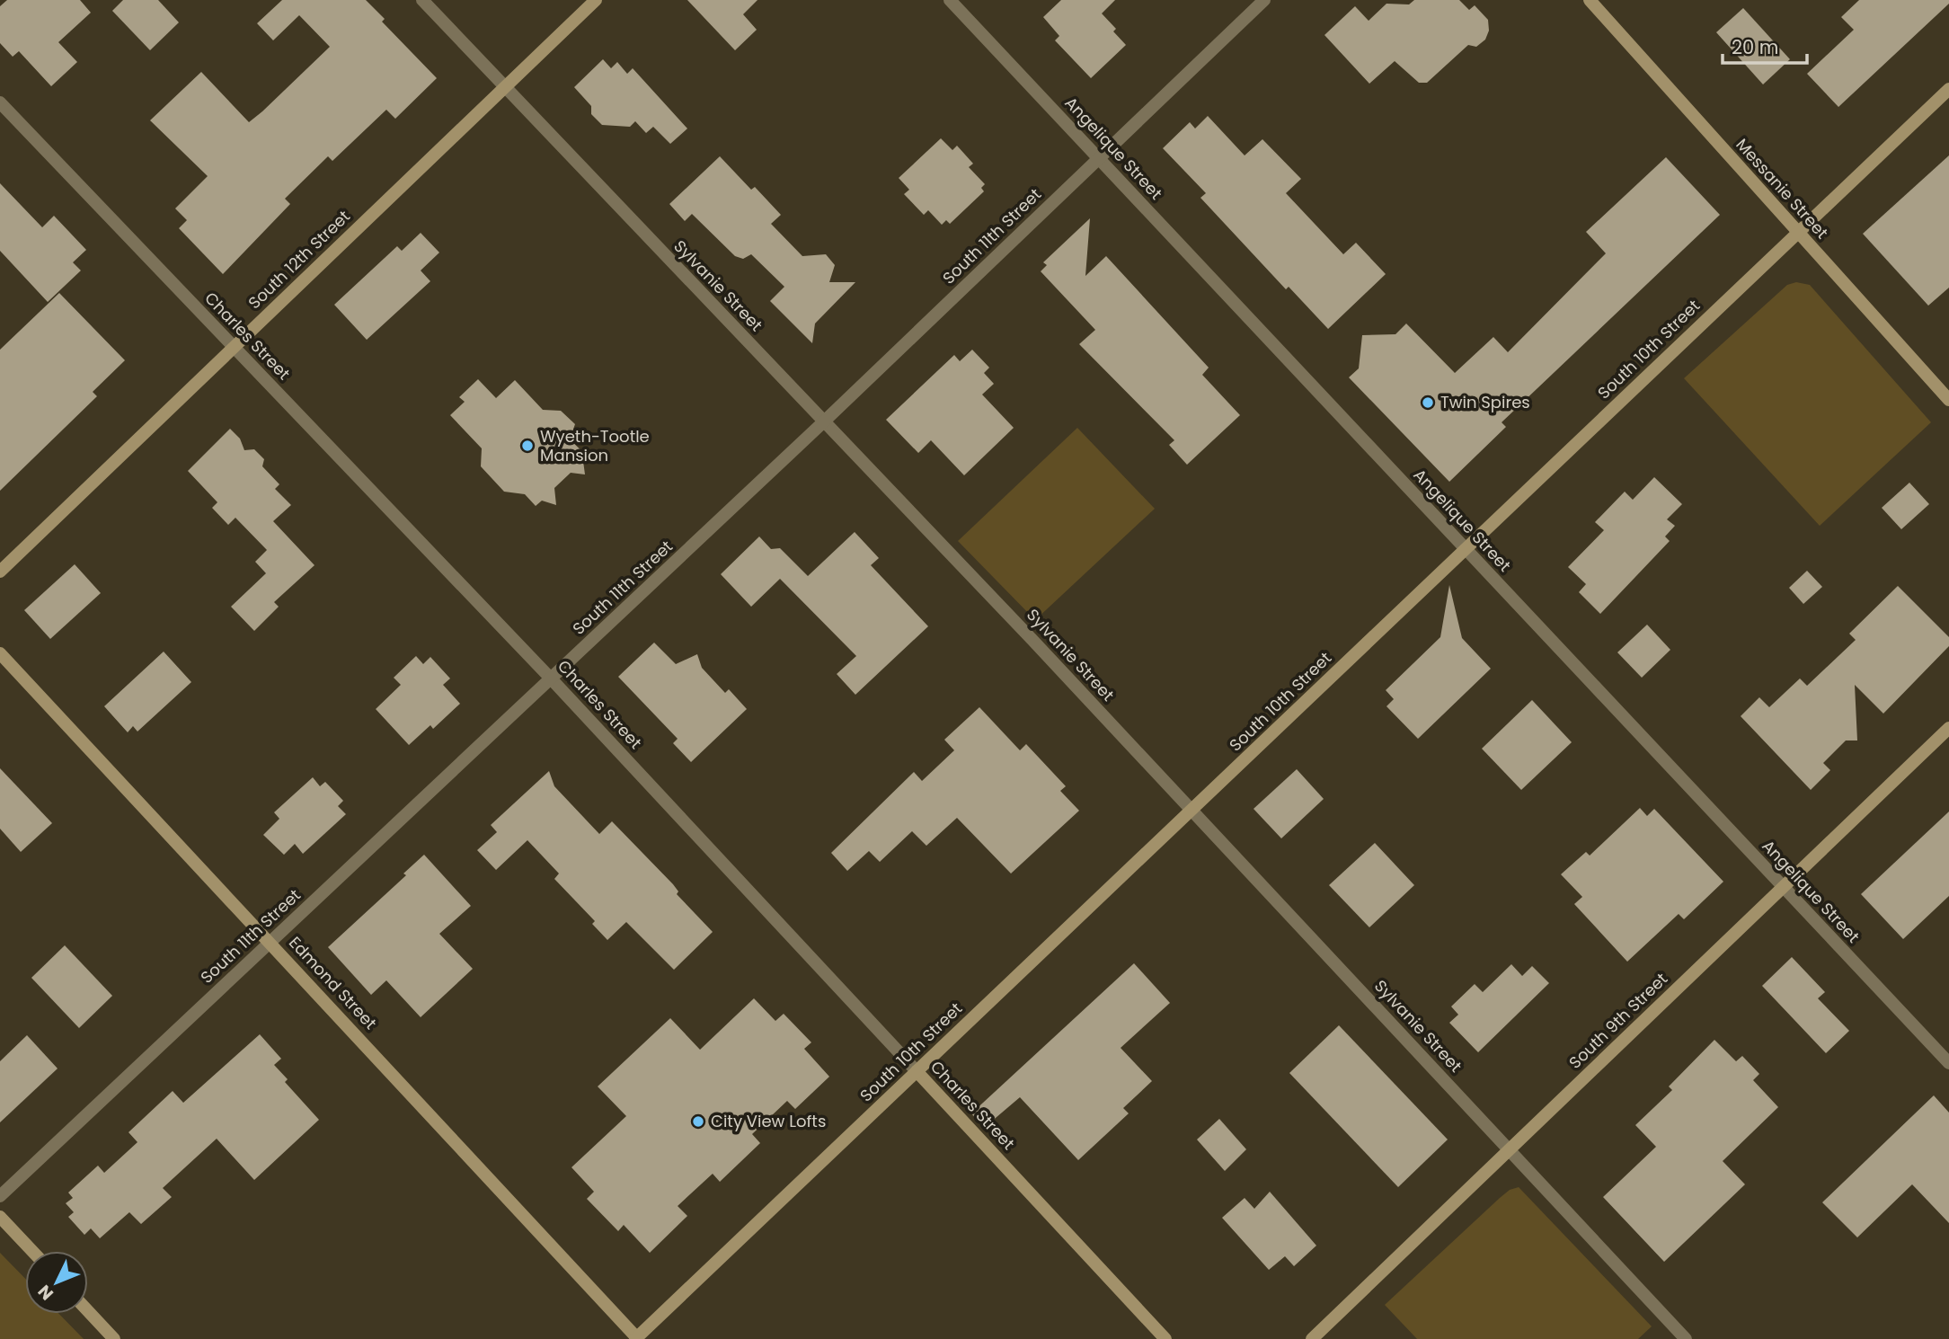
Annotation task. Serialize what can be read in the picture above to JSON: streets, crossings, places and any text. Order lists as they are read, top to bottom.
{
  "streets": {
    "main road": [
      "Messanie Street",
      "South 12th Street",
      "Charles Street",
      "South 10th Street",
      "Edmond Street",
      "South 9th Street"
    ],
    "street": ["Angelique Street", "South 11th Street", "Sylvanie Street"]
  },
  "crossings": [
    ["Angelique Street", "South 11th Street"],
    ["Angelique Street", "South 10th Street"],
    ["Angelique Street", "South 9th Street"],
    ["Messanie Street", "South 10th Street"],
    ["South 11th Street", "Sylvanie Street"],
    ["South 11th Street", "Charles Street"],
    ["South 11th Street", "Edmond Street"],
    ["South 12th Street", "Sylvanie Street"],
    ["South 12th Street", "Charles Street"],
    ["Sylvanie Street", "South 10th Street"],
    ["Sylvanie Street", "South 9th Street"],
    ["Charles Street", "South 10th Street"],
    ["South 10th Street", "Edmond Street"]
  ],
  "places": ["Twin Spires", "Wyeth-Tootle Mansion", "City View Lofts"],
  "scale_bar": "20 m",
  "north": "bottom left"
}
